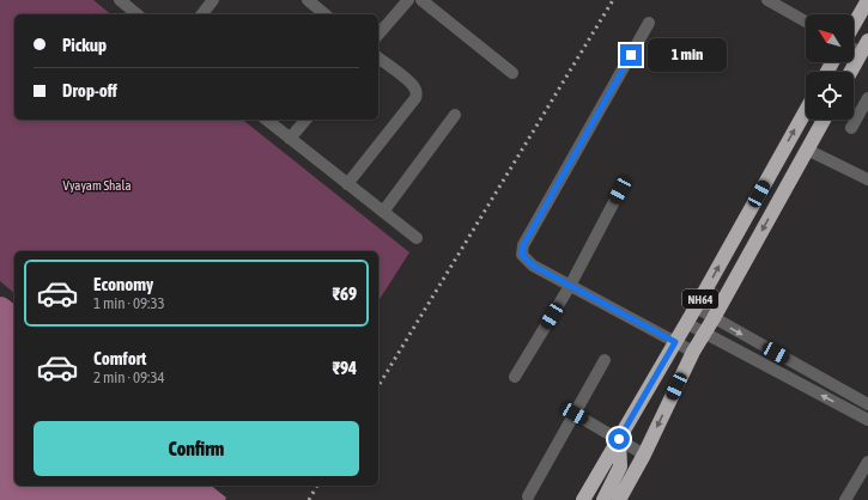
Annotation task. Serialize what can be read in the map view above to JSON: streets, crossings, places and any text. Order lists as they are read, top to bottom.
{
  "streets": {
    "highway": ["NH64"]
  },
  "parks": ["Vyayam Shala"],
  "north": "top left",
  "page": {
    "banner": ["Pickup", "Drop-off"],
    "bubble": "1 min",
    "list": [
      {
        "name": "Economy",
        "note": "1 min · 09:33",
        "value": "₹69"
      },
      {
        "name": "Comfort",
        "note": "2 min · 09:34",
        "value": "₹94"
      }
    ],
    "buttons": "Confirm"
  }
}
